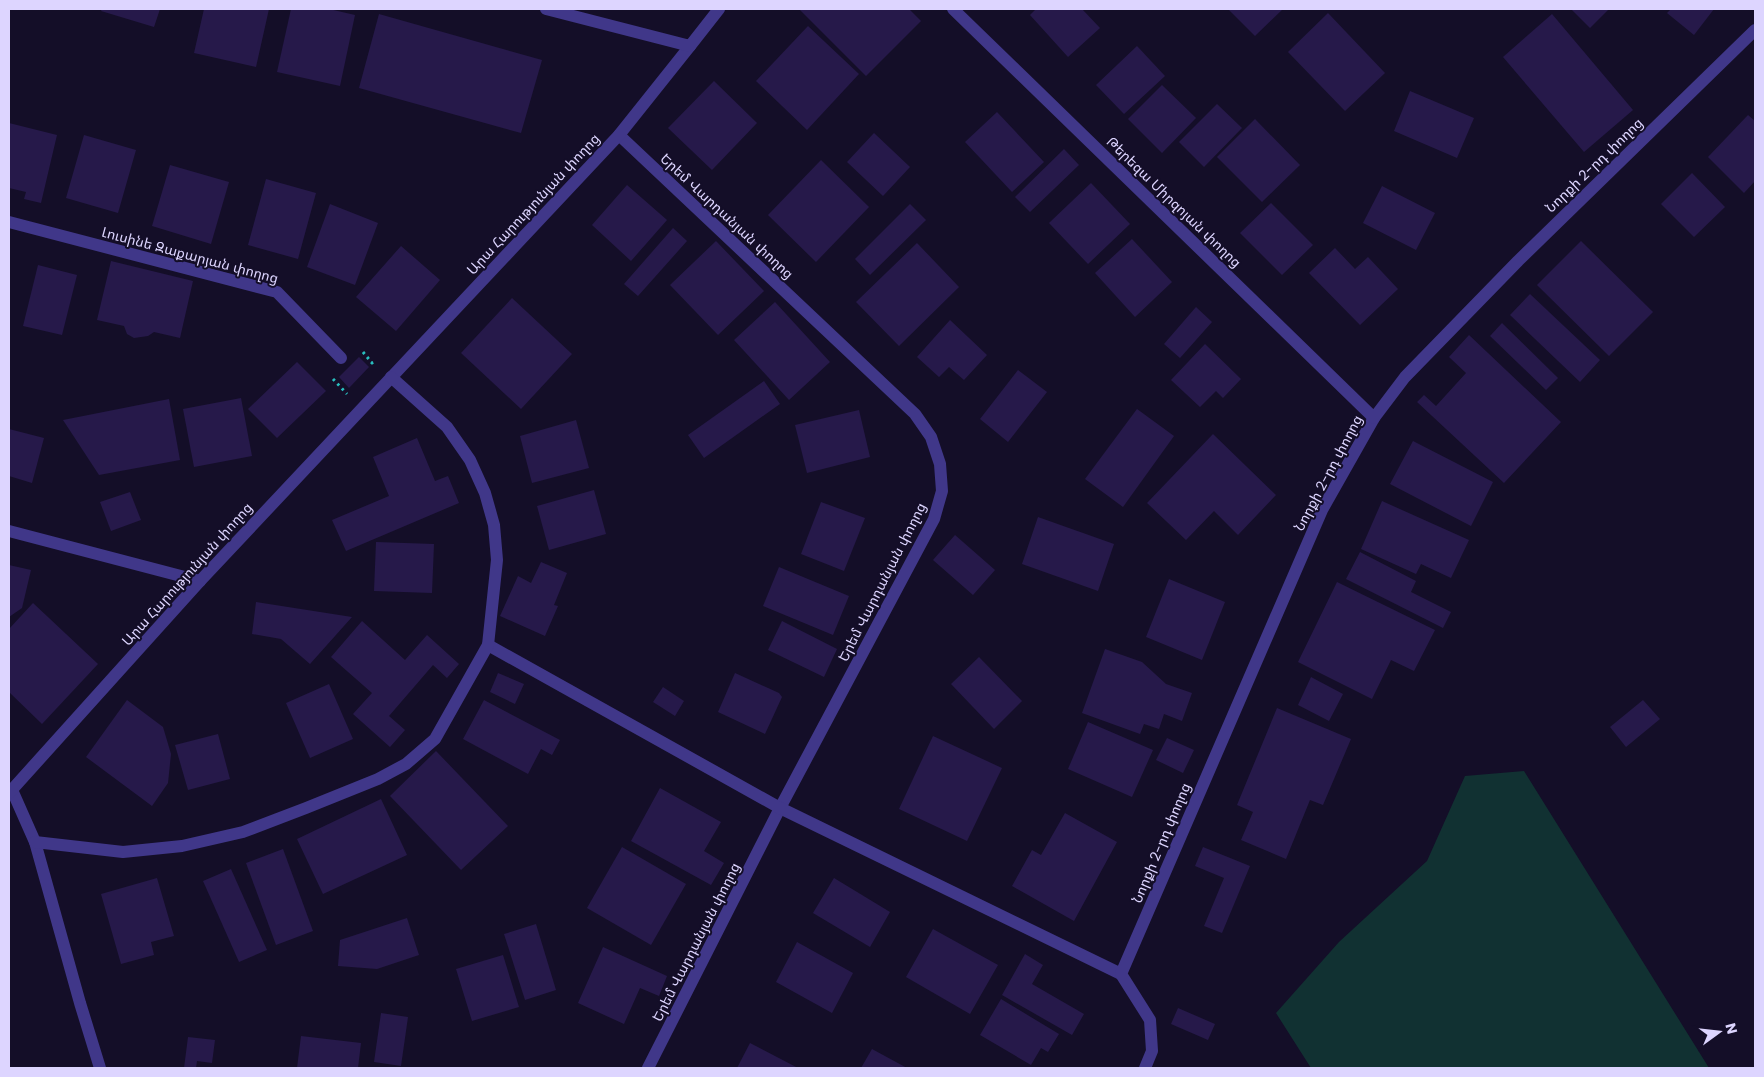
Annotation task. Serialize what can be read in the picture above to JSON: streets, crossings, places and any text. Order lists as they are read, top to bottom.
{
  "streets": {
    "street": [
      "Նորքի 2-րդ փողոց",
      "Թերեզա Միրզոյան փողոց",
      "Արա Հարությունյան փողոց",
      "Երեմ Վարդանյան փողոց",
      "Լուսինե Զաքարյան փողոց"
    ]
  },
  "crossings": [
    ["Նորքի 2-րդ փողոց", "Թերեզա Միրզոյան փողոց"],
    ["Արա Հարությունյան փողոց", "Երեմ Վարդանյան փողոց"]
  ],
  "north": "right"
}
